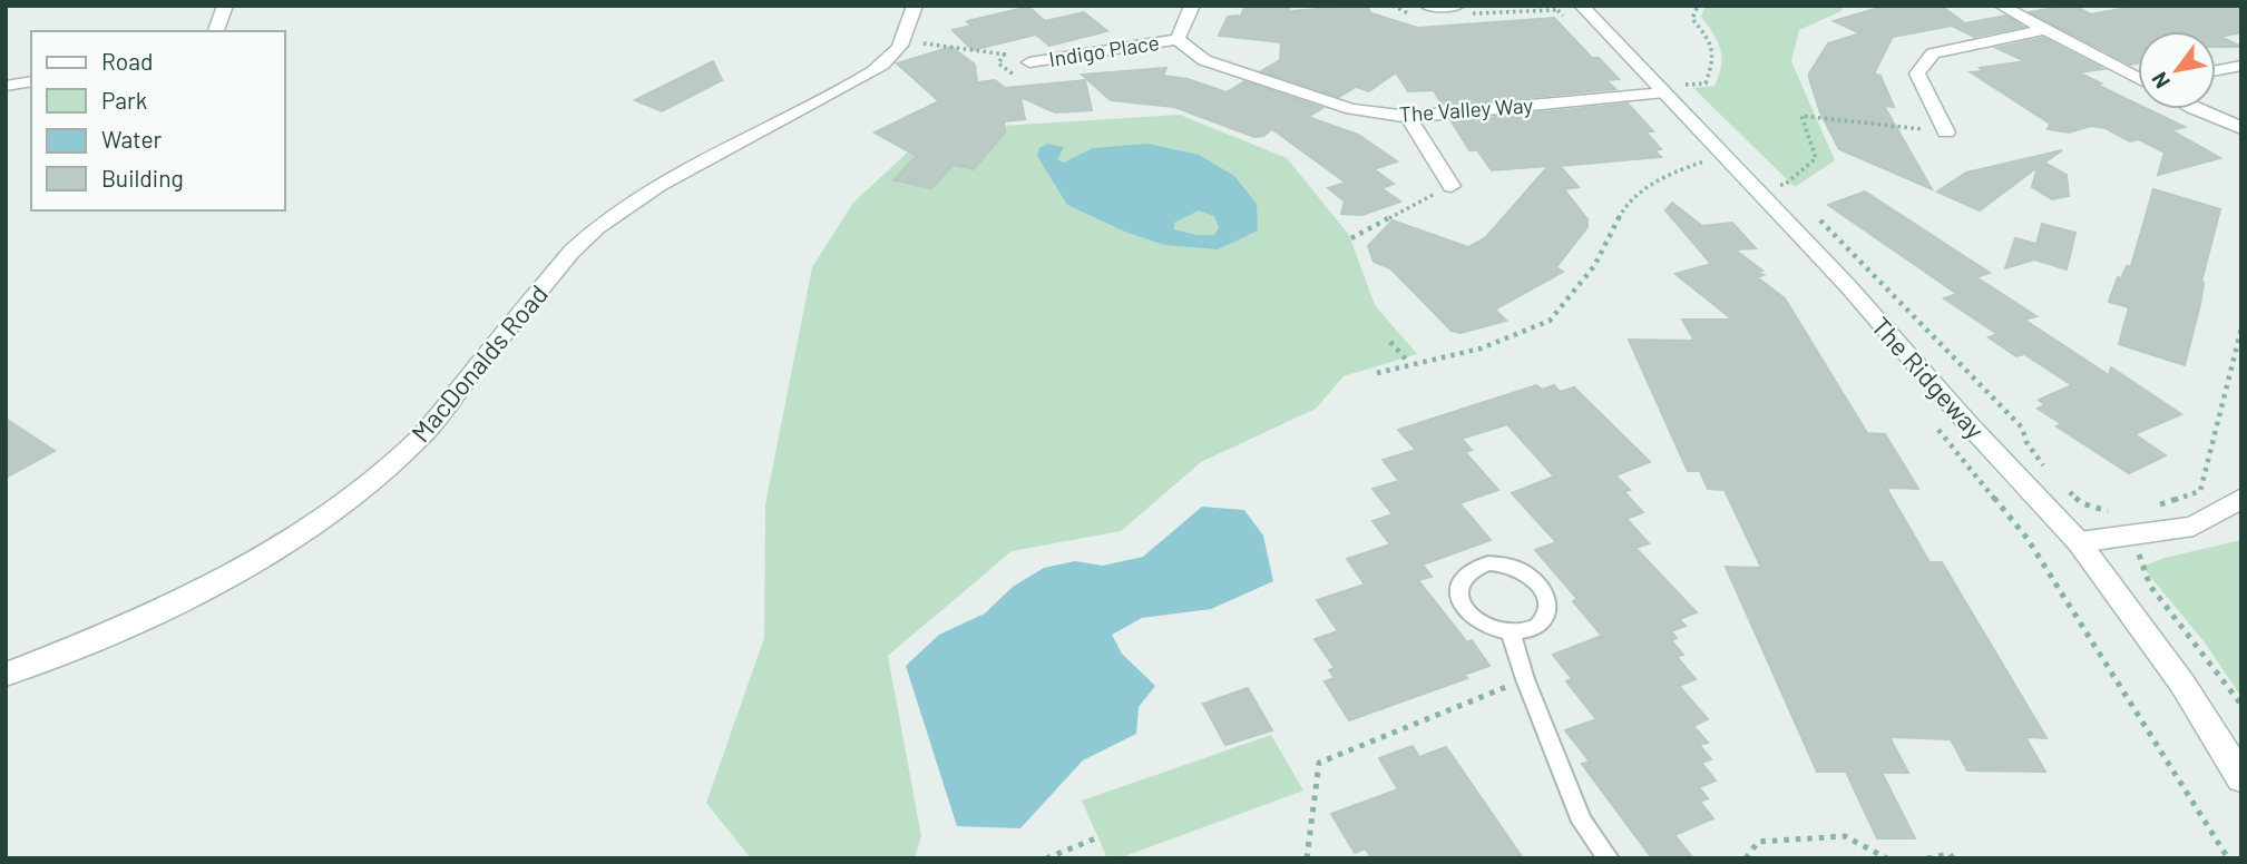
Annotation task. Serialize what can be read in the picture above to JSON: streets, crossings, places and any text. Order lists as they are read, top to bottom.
{
  "streets": {
    "street": [
      "Indigo Place",
      "The Valley Way",
      "MacDonalds Road",
      "The Ridgeway"
    ]
  },
  "crossings": [
    ["Indigo Place", "The Valley Way"],
    ["The Valley Way", "The Ridgeway"]
  ],
  "legend": [
    "Road",
    "Park",
    "Water",
    "Building"
  ],
  "north": "bottom left"
}
